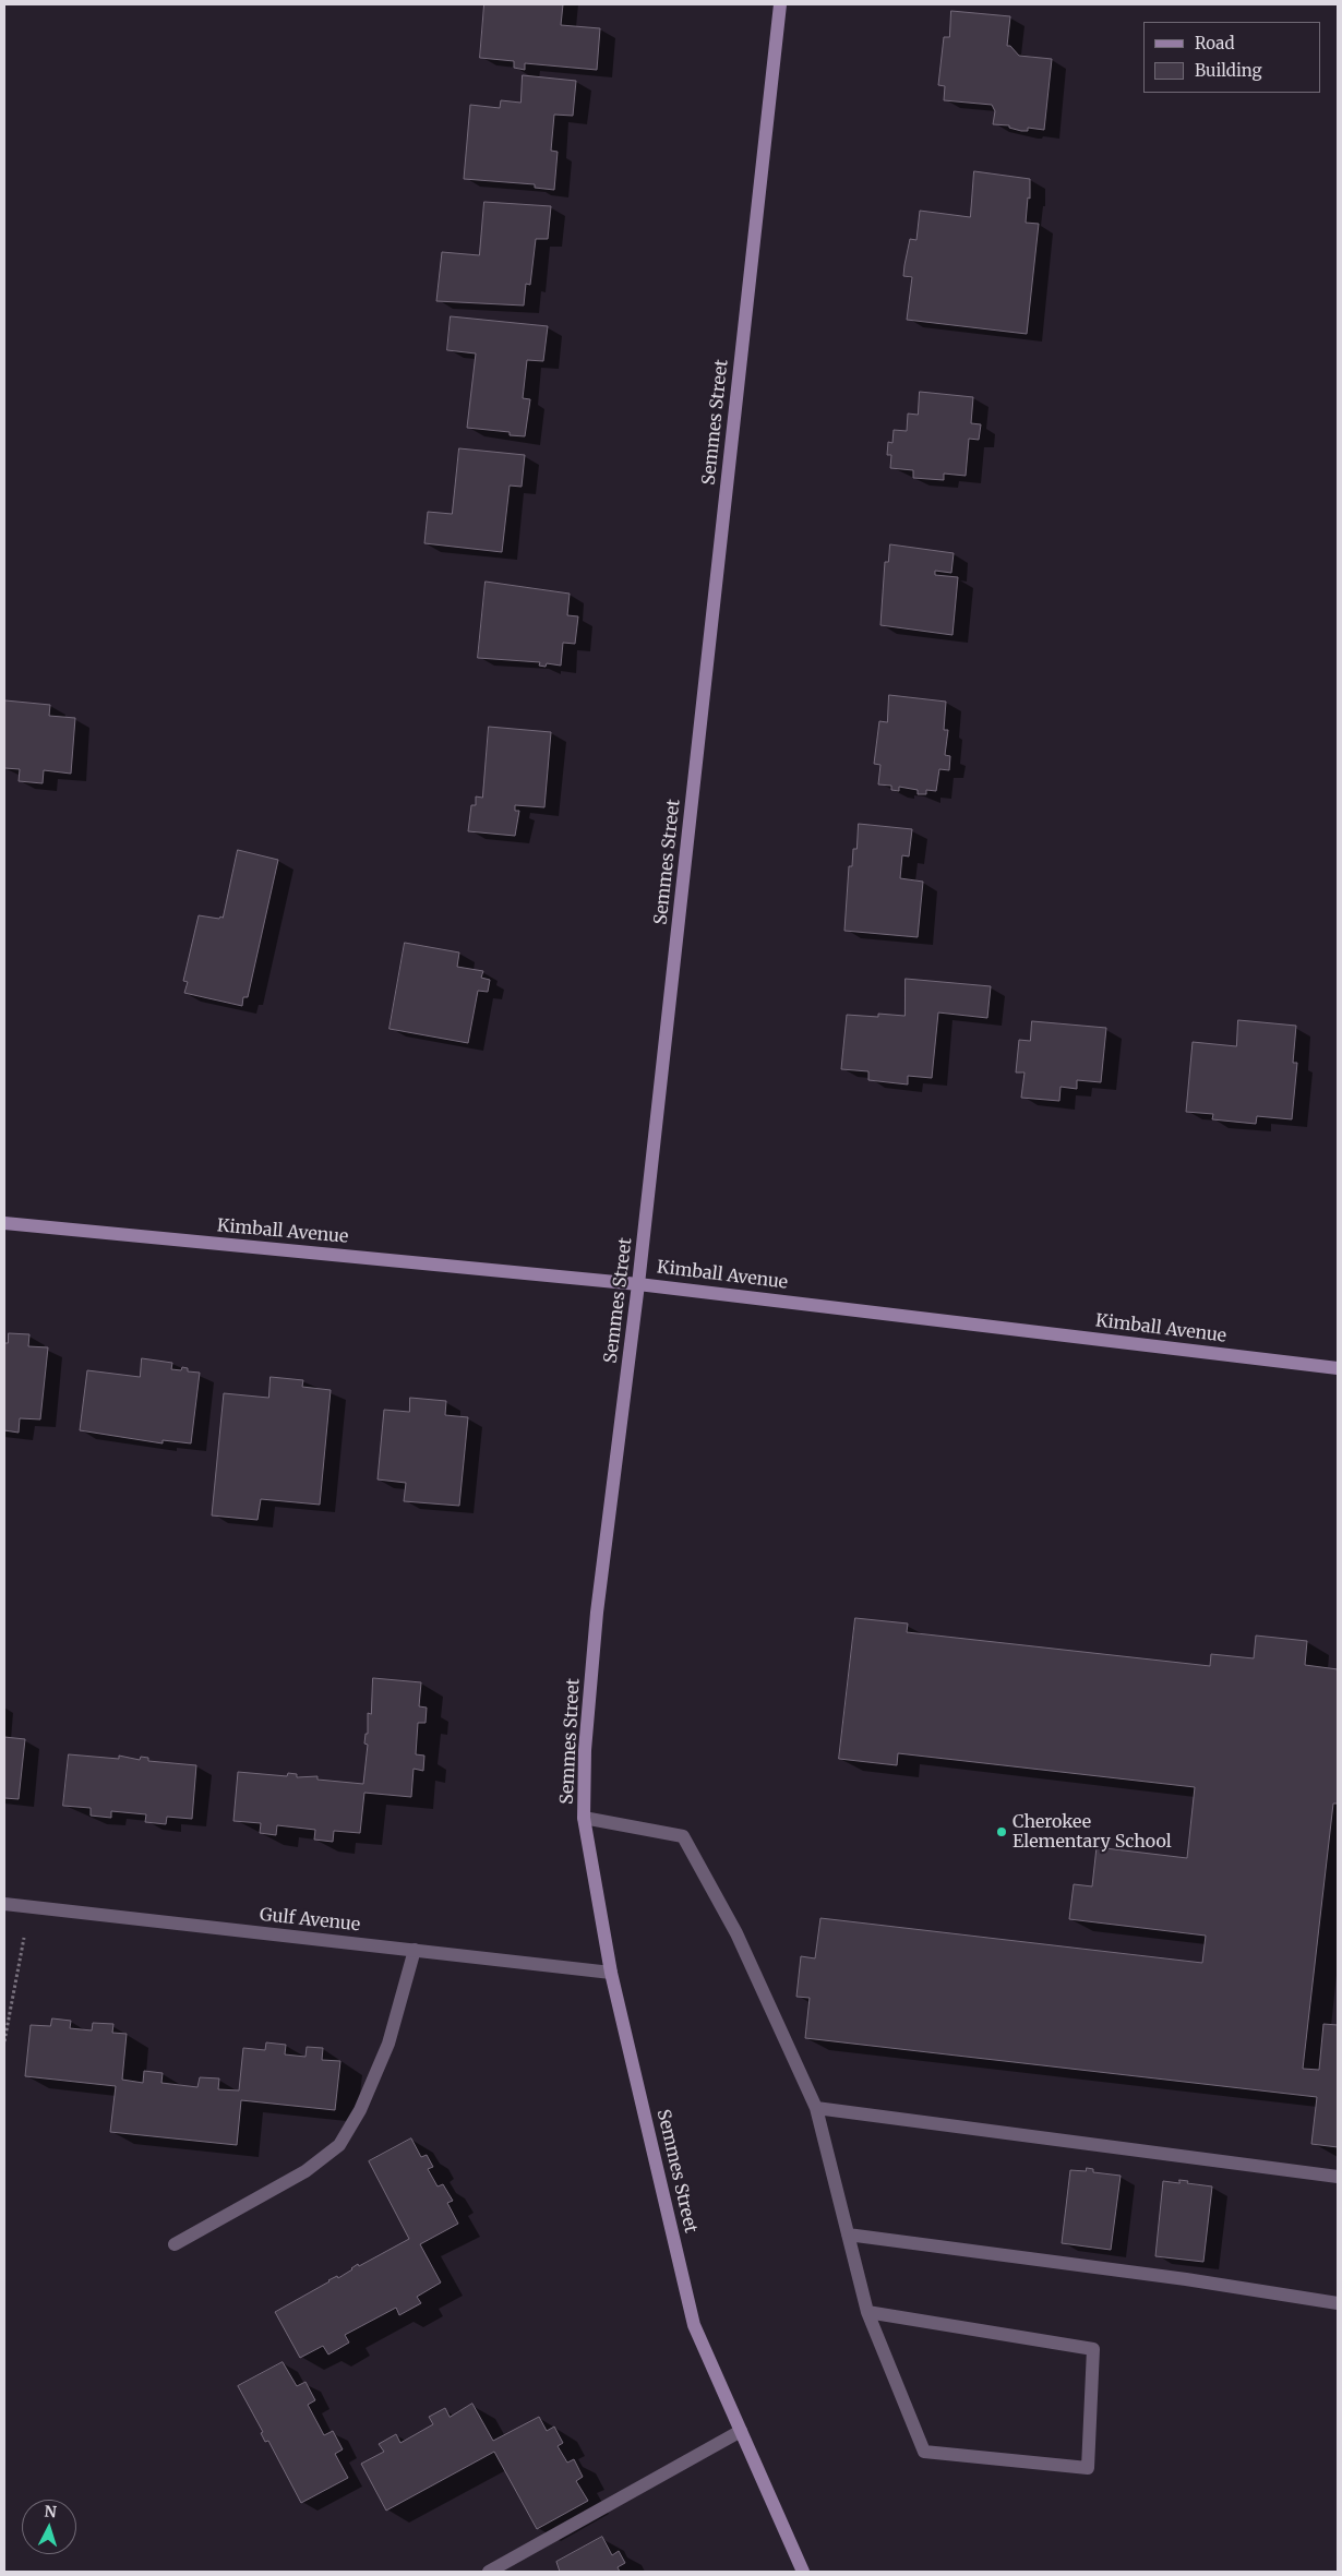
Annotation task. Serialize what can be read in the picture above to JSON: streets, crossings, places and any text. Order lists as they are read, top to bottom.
{
  "streets": {
    "main road": ["Semmes Street", "Kimball Avenue"],
    "street": ["Gulf Avenue"]
  },
  "crossings": [
    ["Semmes Street", "Kimball Avenue"],
    ["Semmes Street", "Gulf Avenue"]
  ],
  "places": ["Cherokee Elementary School"],
  "legend": ["Road", "Building"],
  "north": "top"
}
